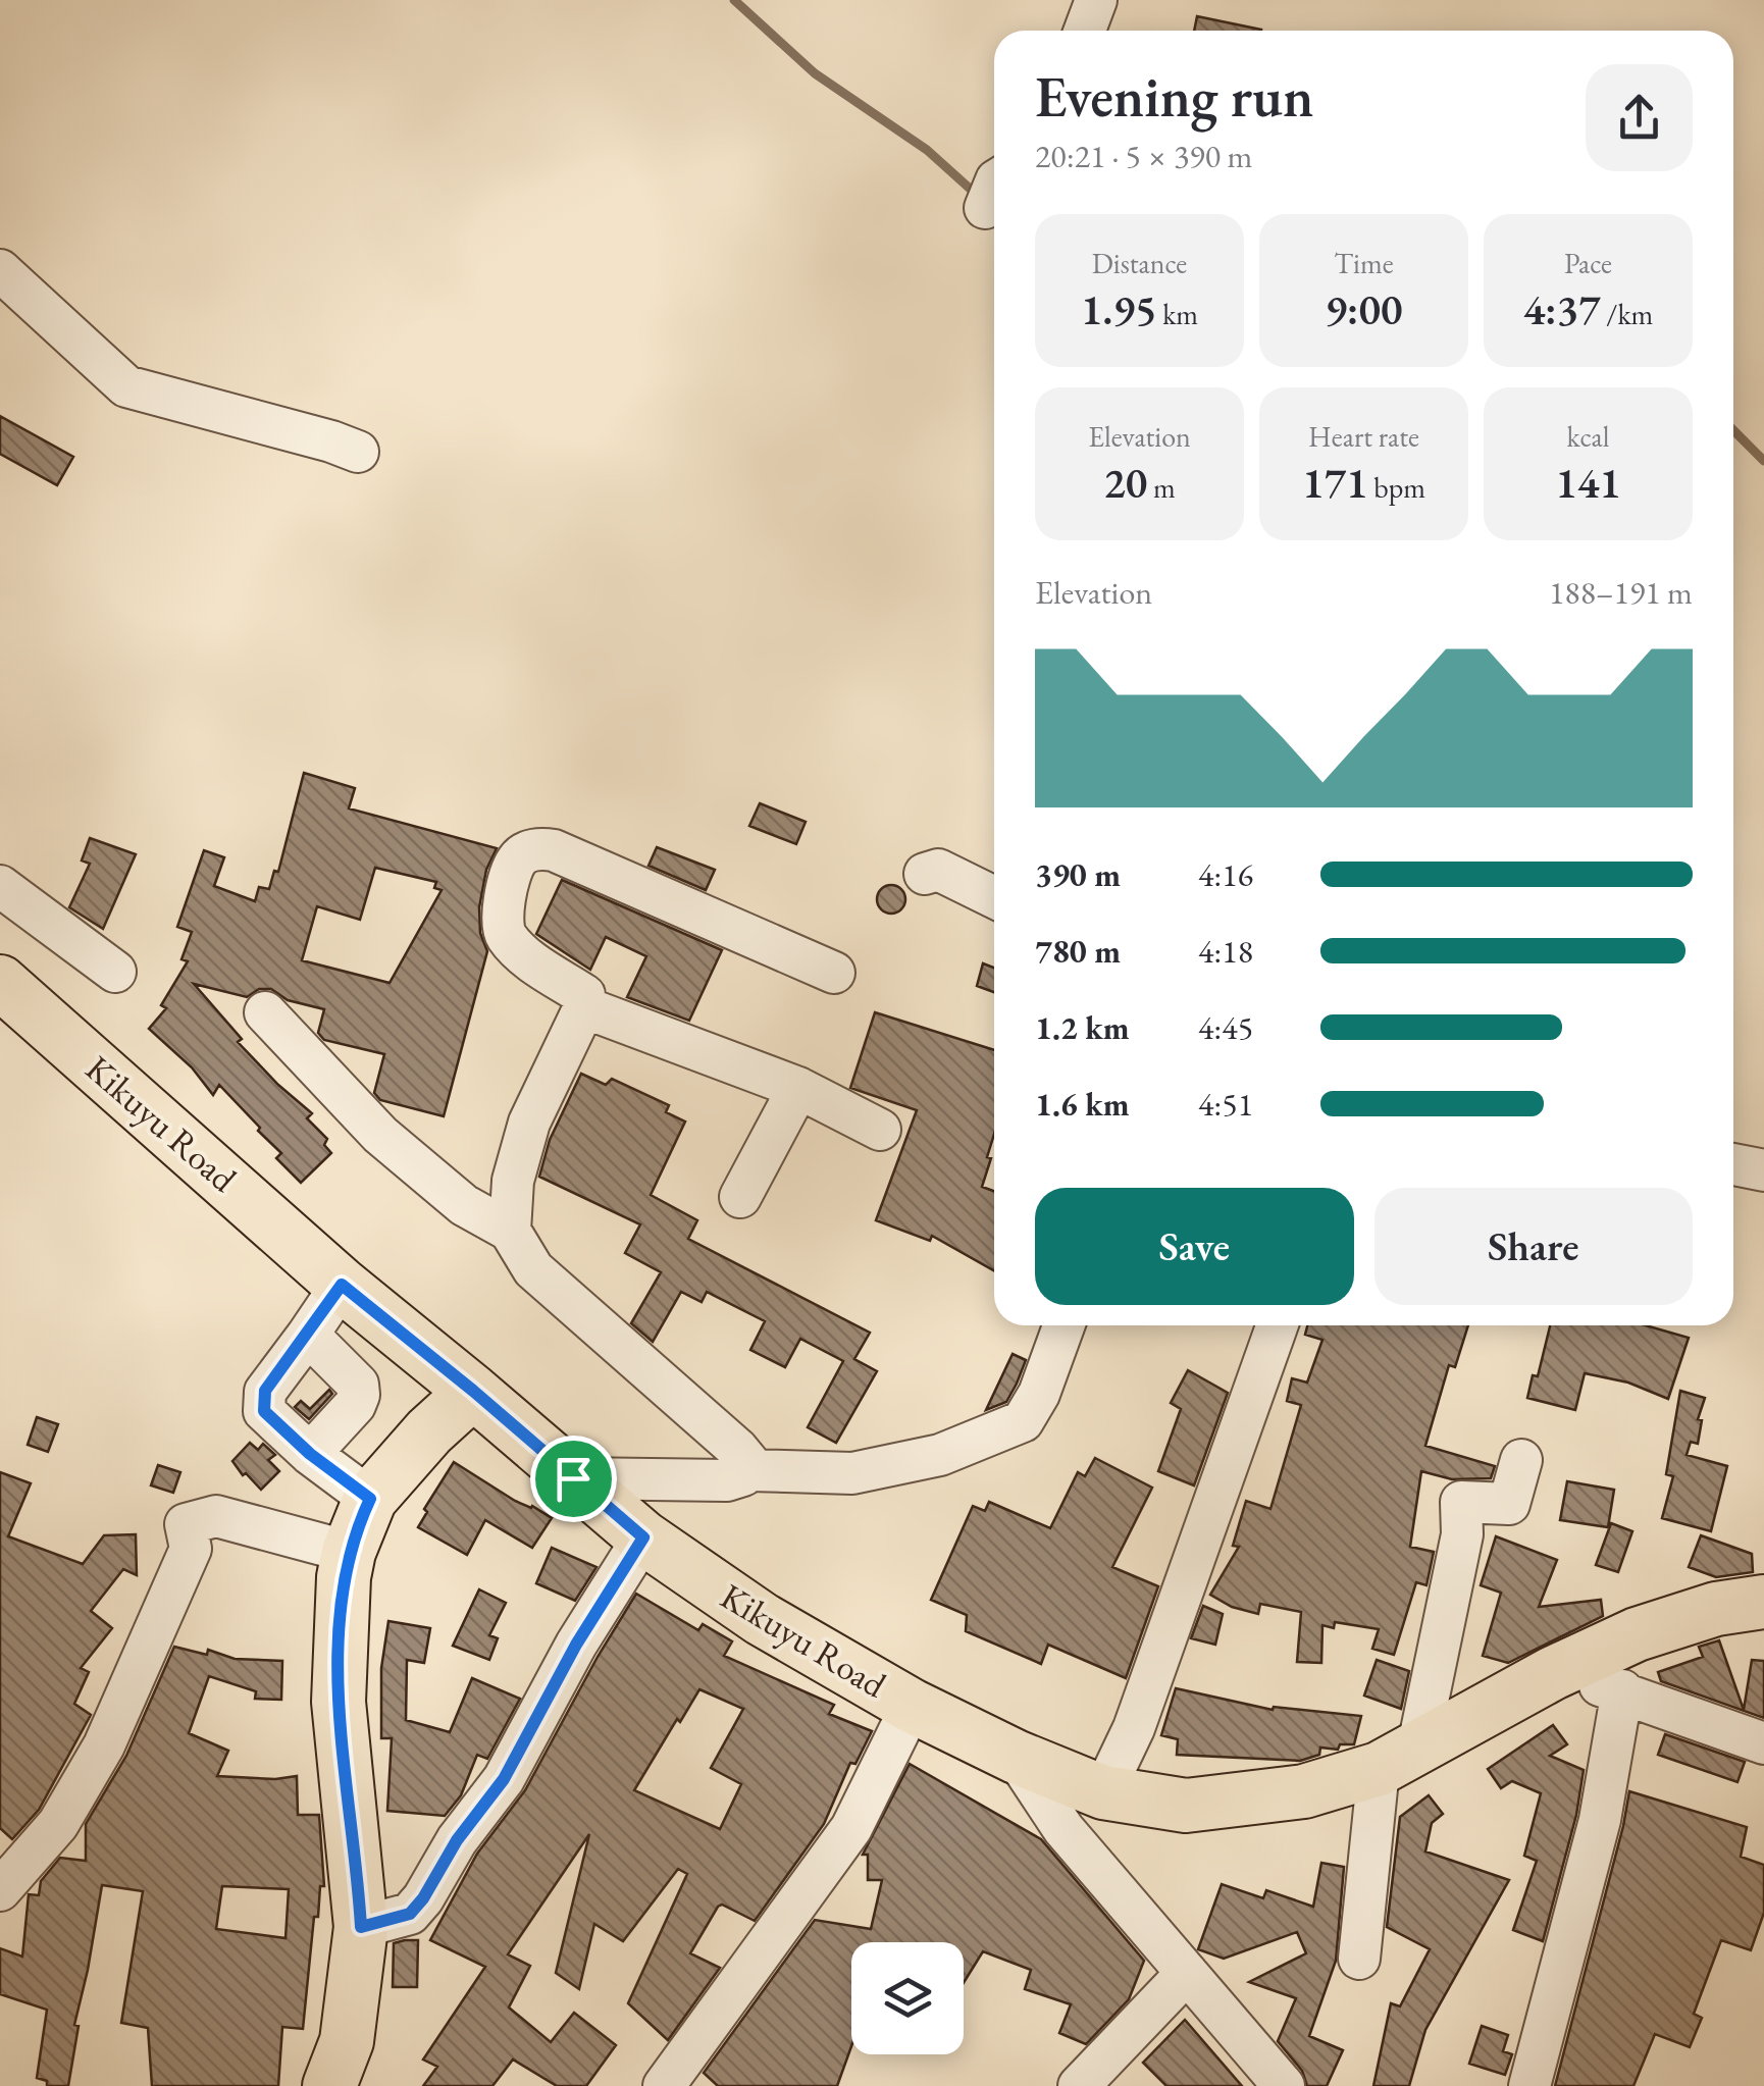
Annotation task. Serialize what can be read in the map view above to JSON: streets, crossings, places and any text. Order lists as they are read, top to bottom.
{
  "streets": {
    "main road": ["Kikuyu Road"]
  },
  "page": {
    "heading": ["Evening run", "20:21 · 5 × 390 m"],
    "stats": [
      ["Distance", "1.95 km"],
      ["Time", "9:00"],
      ["Pace", "4:37 /km"],
      ["Elevation", "20 m"],
      ["Heart rate", "171 bpm"],
      ["kcal", "141"]
    ],
    "chart": ["Elevation", "188–191 m"],
    "list": [
      {
        "name": "390 m",
        "note": "4:16"
      },
      {
        "name": "780 m",
        "note": "4:18"
      },
      {
        "name": "1.2 km",
        "note": "4:45"
      },
      {
        "name": "1.6 km",
        "note": "4:51"
      }
    ],
    "buttons": ["Save", "Share"]
  }
}
